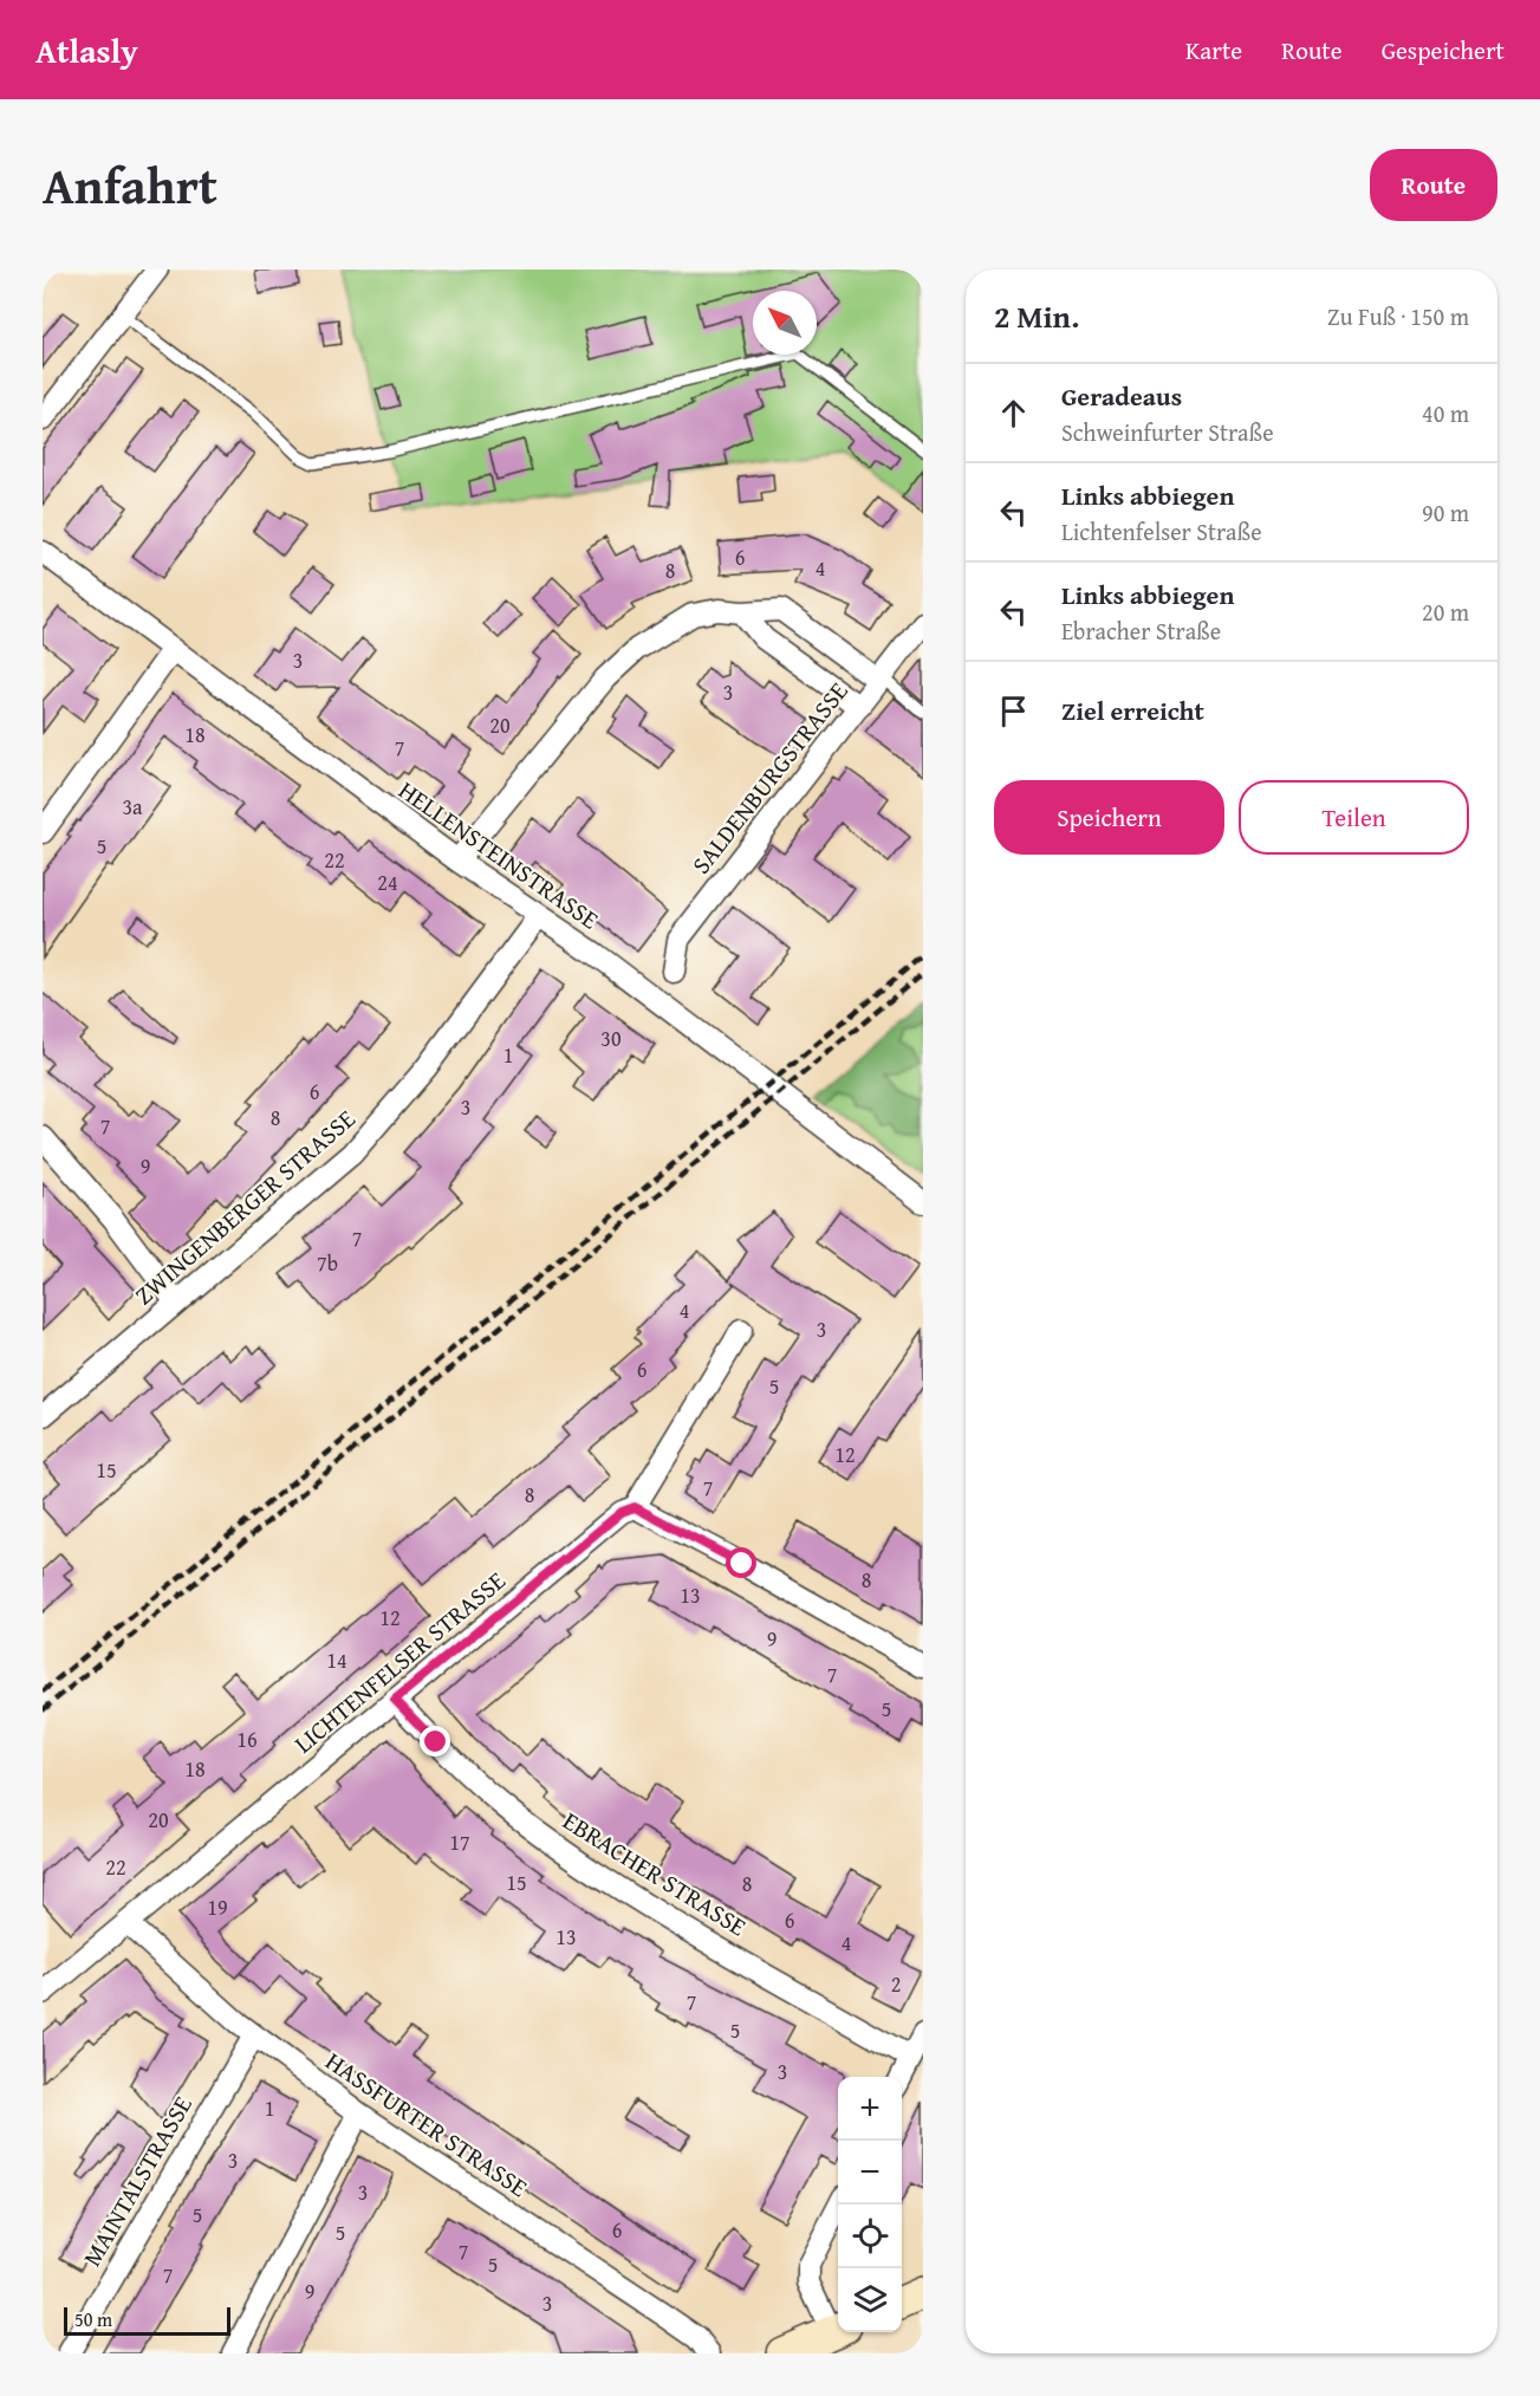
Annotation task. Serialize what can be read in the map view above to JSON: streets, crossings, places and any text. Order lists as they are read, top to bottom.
{
  "streets": {
    "street": [
      "SALDENBURGSTRASSE",
      "HELLENSTEINSTRASSE",
      "ZWINGENBERGER STRASSE",
      "LICHTENFELSER STRASSE",
      "EBRACHER STRASSE",
      "HASSFURTER STRASSE",
      "MAINTALSTRASSE"
    ]
  },
  "crossings": [
    ["HELLENSTEINSTRASSE", "ZWINGENBERGER STRASSE"],
    ["LICHTENFELSER STRASSE", "EBRACHER STRASSE"],
    ["LICHTENFELSER STRASSE", "HASSFURTER STRASSE"],
    ["HASSFURTER STRASSE", "MAINTALSTRASSE"]
  ],
  "house_numbers": [
    "6",
    "4",
    "8",
    "3",
    "3",
    "20",
    "18",
    "7",
    "3a",
    "5",
    "22",
    "24",
    "30",
    "1",
    "6",
    "3",
    "8",
    "7",
    "9",
    "7",
    "7b",
    "4",
    "3",
    "6",
    "5",
    "12",
    "15",
    "7",
    "8",
    "8",
    "13",
    "12",
    "9",
    "14",
    "7",
    "5",
    "16",
    "18",
    "20",
    "17",
    "22",
    "15",
    "8",
    "19",
    "6",
    "13",
    "4",
    "2",
    "7",
    "5",
    "3",
    "1",
    "3",
    "3",
    "5",
    "6",
    "5",
    "7",
    "5",
    "7",
    "9",
    "3"
  ],
  "scale_bar": "50 m",
  "north": "top left",
  "page": {
    "header": "Atlasly",
    "nav": ["Karte", "Route", "Gespeichert"],
    "title": "Anfahrt",
    "buttons": [
      "Route",
      ["Speichern", "Teilen"]
    ],
    "heading": ["2 Min.", "Zu Fuß · 150 m"],
    "list": [
      ["Geradeaus", "Schweinfurter Straße", "40 m"],
      ["Links abbiegen", "Lichtenfelser Straße", "90 m"],
      ["Links abbiegen", "Ebracher Straße", "20 m"],
      "Ziel erreicht"
    ],
    "map_buttons": ["+", "−"],
    "scale": "50 m"
  }
}
